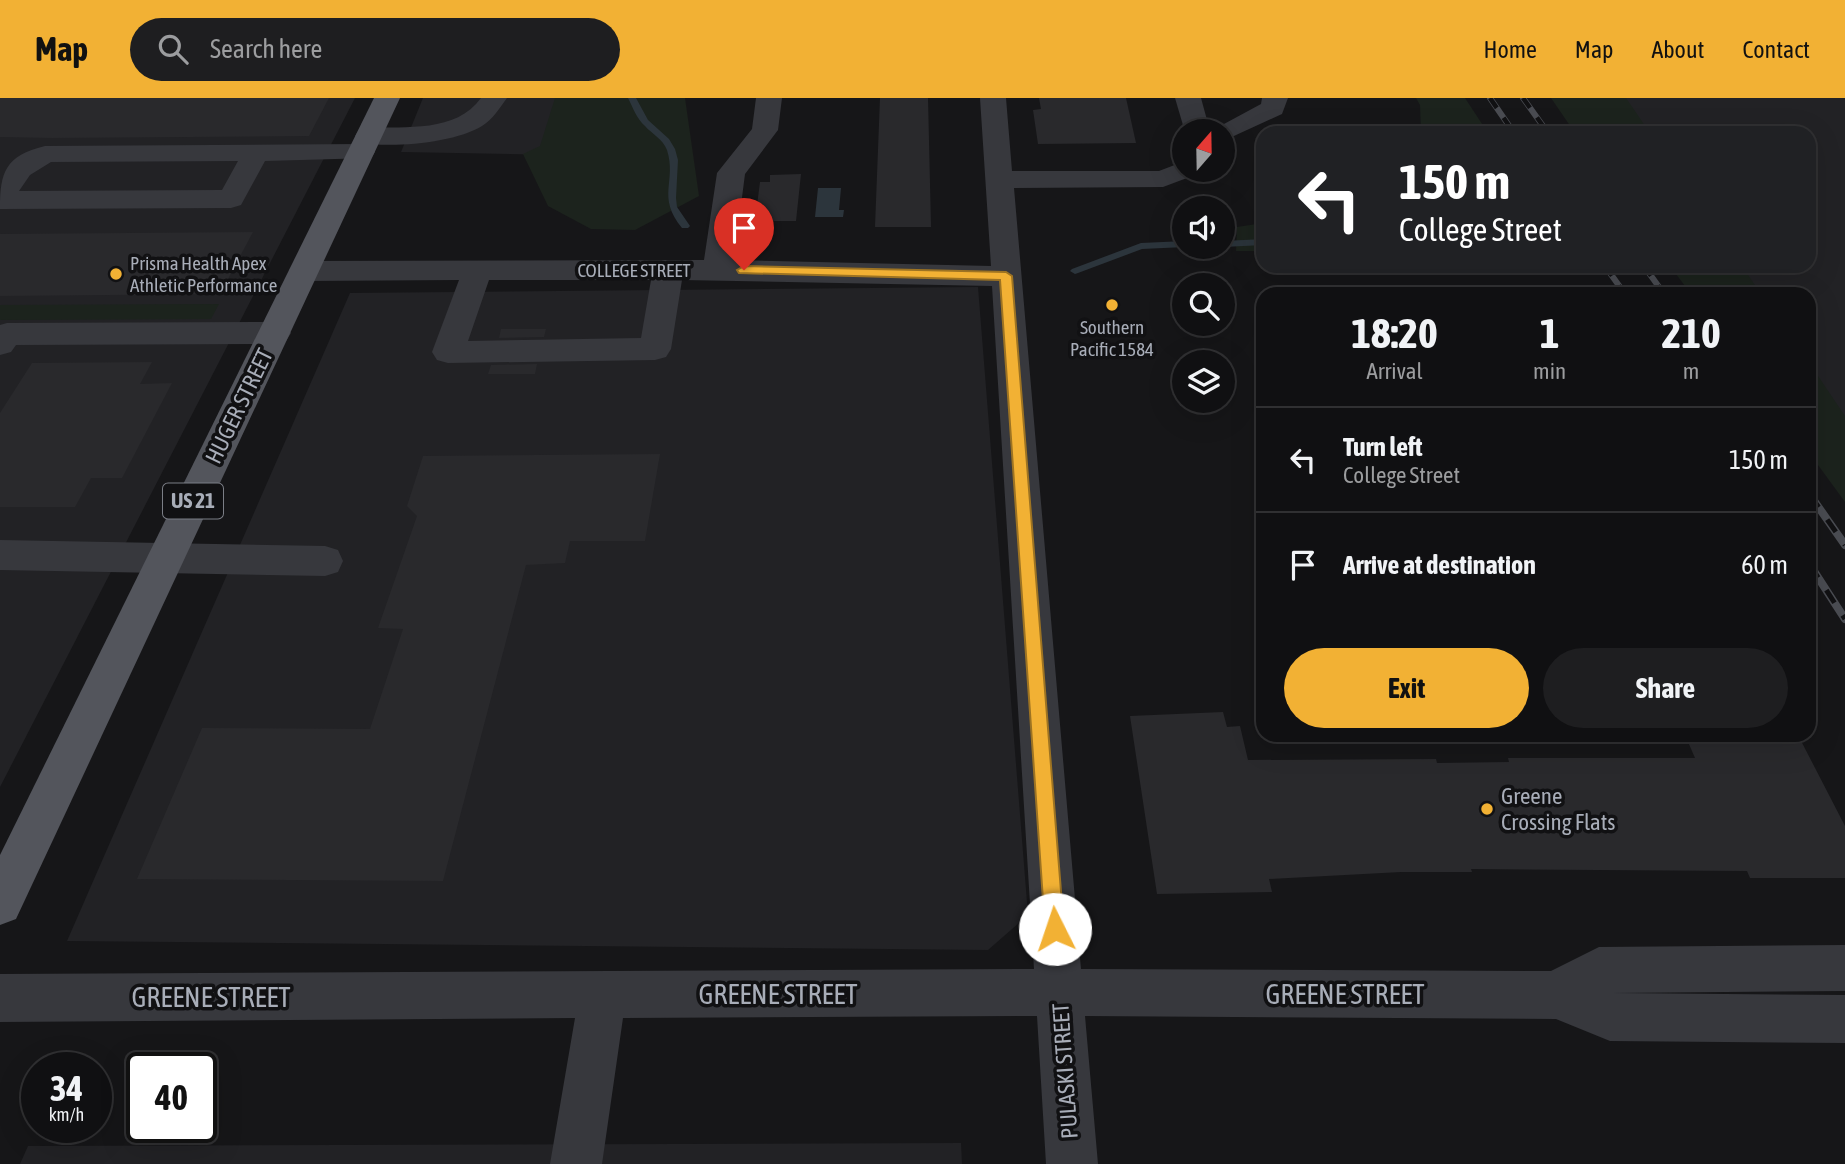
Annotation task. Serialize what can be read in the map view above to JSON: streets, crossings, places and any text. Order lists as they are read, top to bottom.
{
  "streets": {
    "main road": ["HUGER STREET", "US 21"],
    "street": ["COLLEGE STREET", "GREENE STREET", "PULASKI STREET"]
  },
  "crossings": [
    ["COLLEGE STREET", "HUGER STREET"],
    ["COLLEGE STREET", "PULASKI STREET"],
    ["GREENE STREET", "PULASKI STREET"]
  ],
  "places": ["Prisma Health Apex Athletic Performance", "Southern Pacific 1584", "Greene Crossing Flats"],
  "north": "top",
  "page": {
    "header": "Map",
    "search": "Search here",
    "nav": [
      "Home",
      "Map",
      "About",
      "Contact"
    ],
    "turn": ["150 m", "College Street"],
    "eta": [
      "18:20",
      "Arrival",
      "1",
      "min",
      "210",
      "m"
    ],
    "list": [
      {
        "name": "Turn left",
        "note": "College Street",
        "value": "150 m"
      },
      {
        "name": "Arrive at destination",
        "value": "60 m"
      }
    ],
    "buttons": ["Exit", "Share"],
    "speed": "34 km/h",
    "limit": "40"
  }
}
